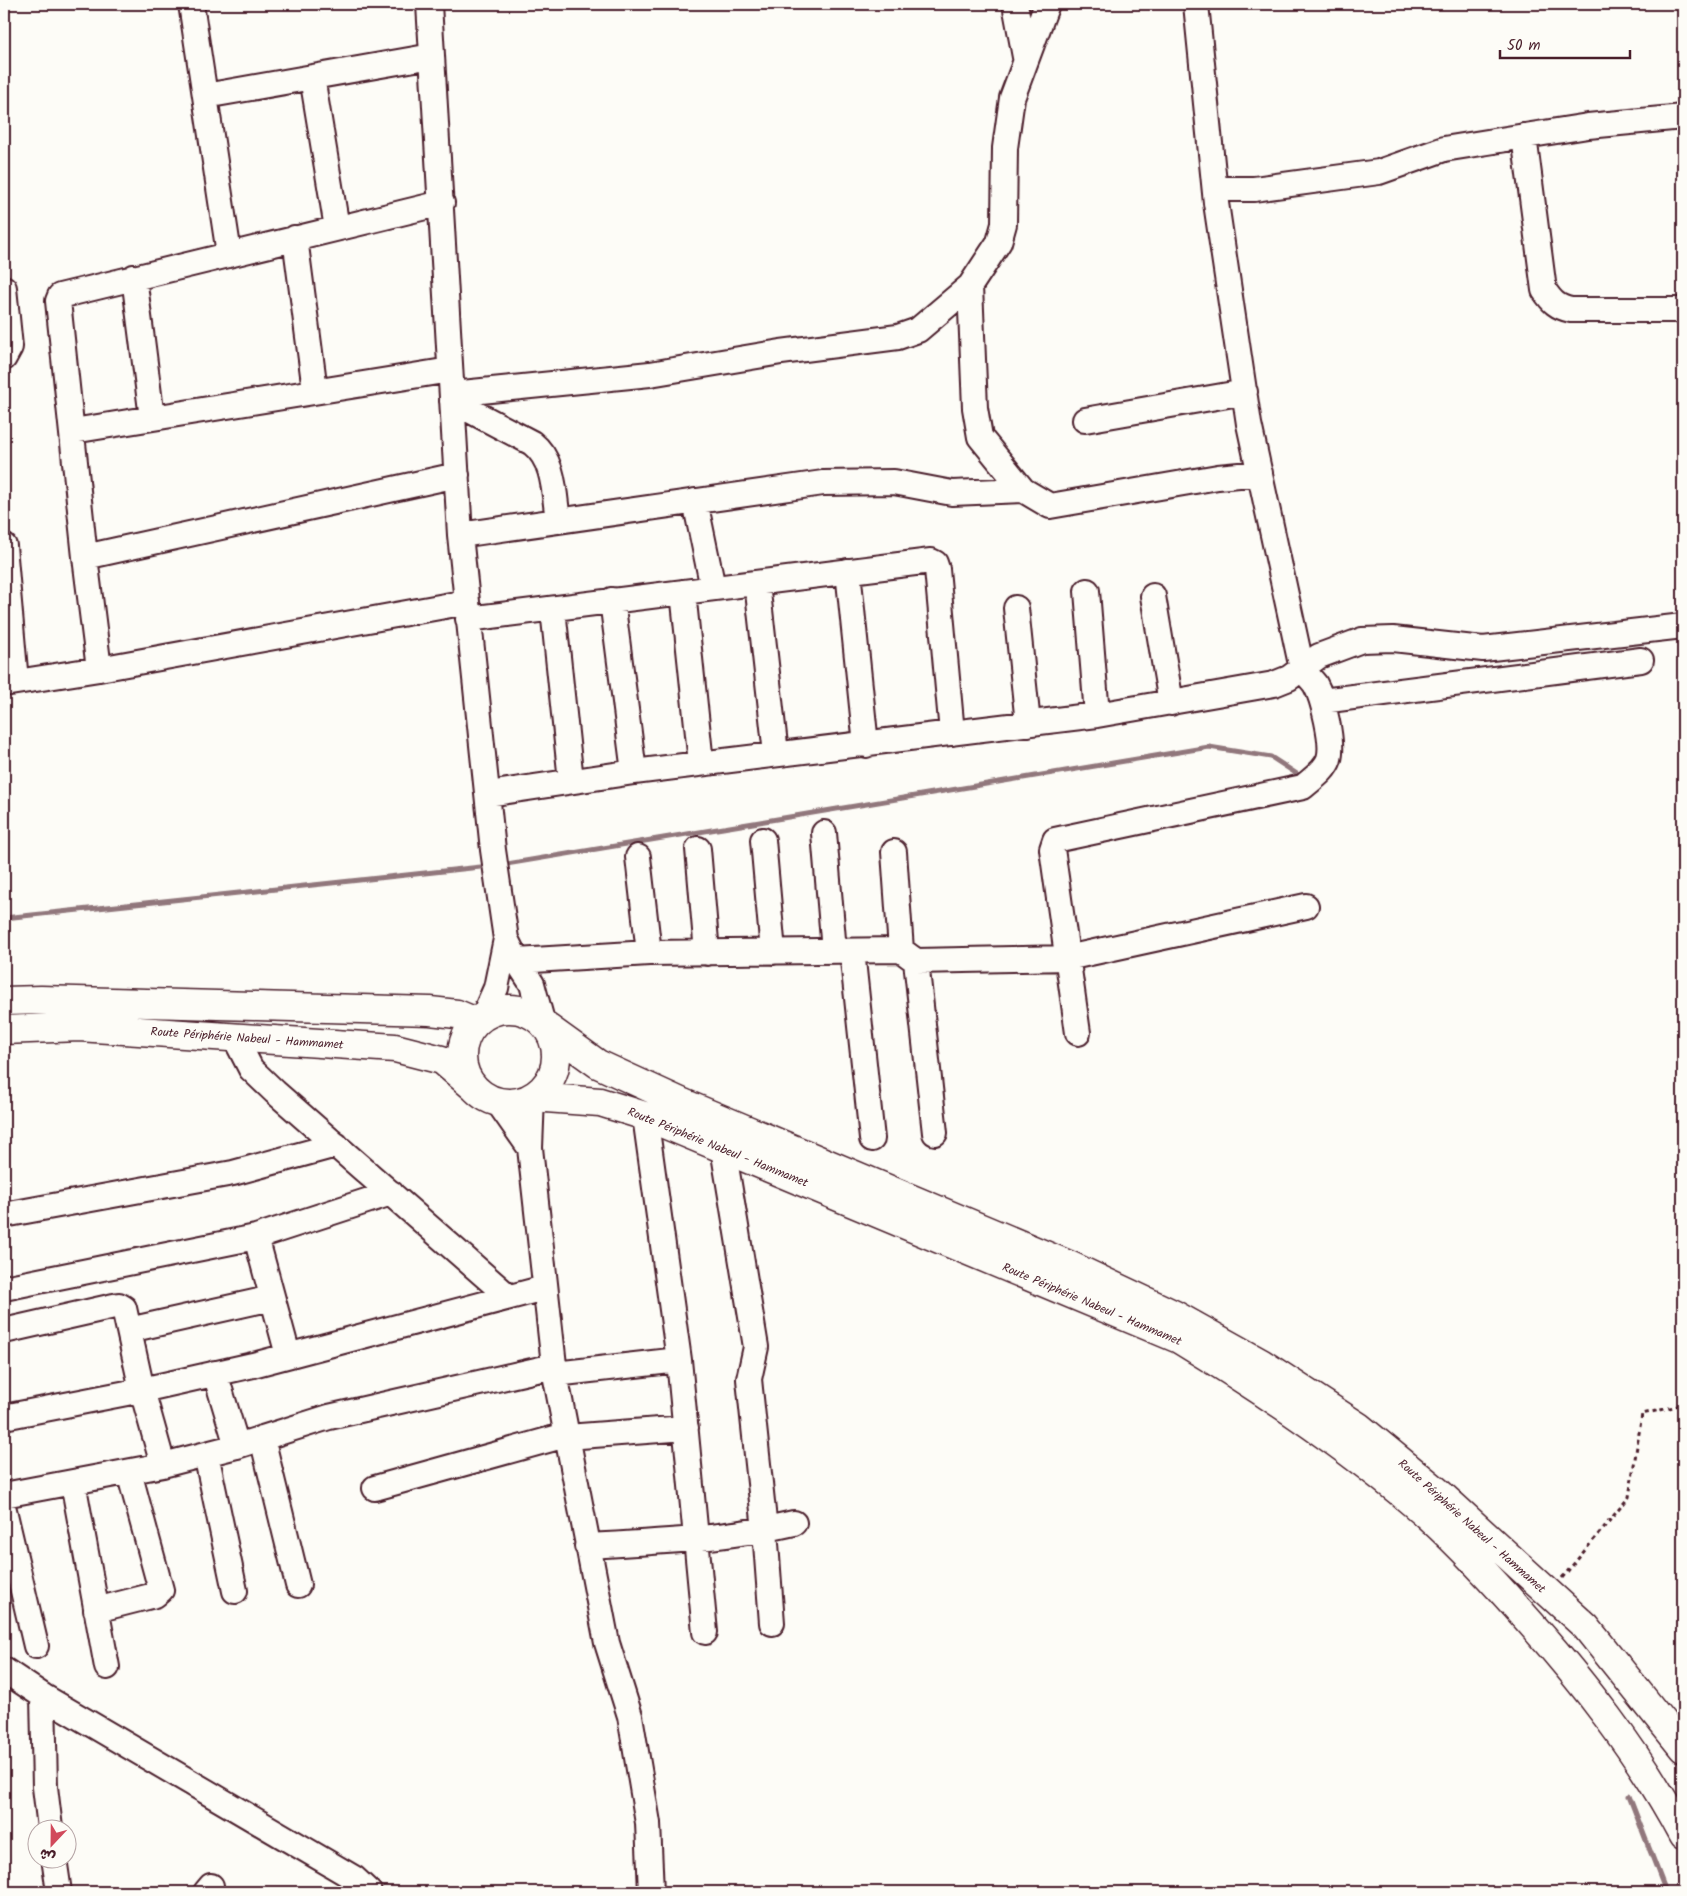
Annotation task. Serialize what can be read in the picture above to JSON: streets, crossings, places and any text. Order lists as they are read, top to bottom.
{
  "streets": {
    "highway": ["Route Périphérie Nabeul - Hammamet"]
  },
  "scale_bar": "50 m",
  "north": "bottom"
}
